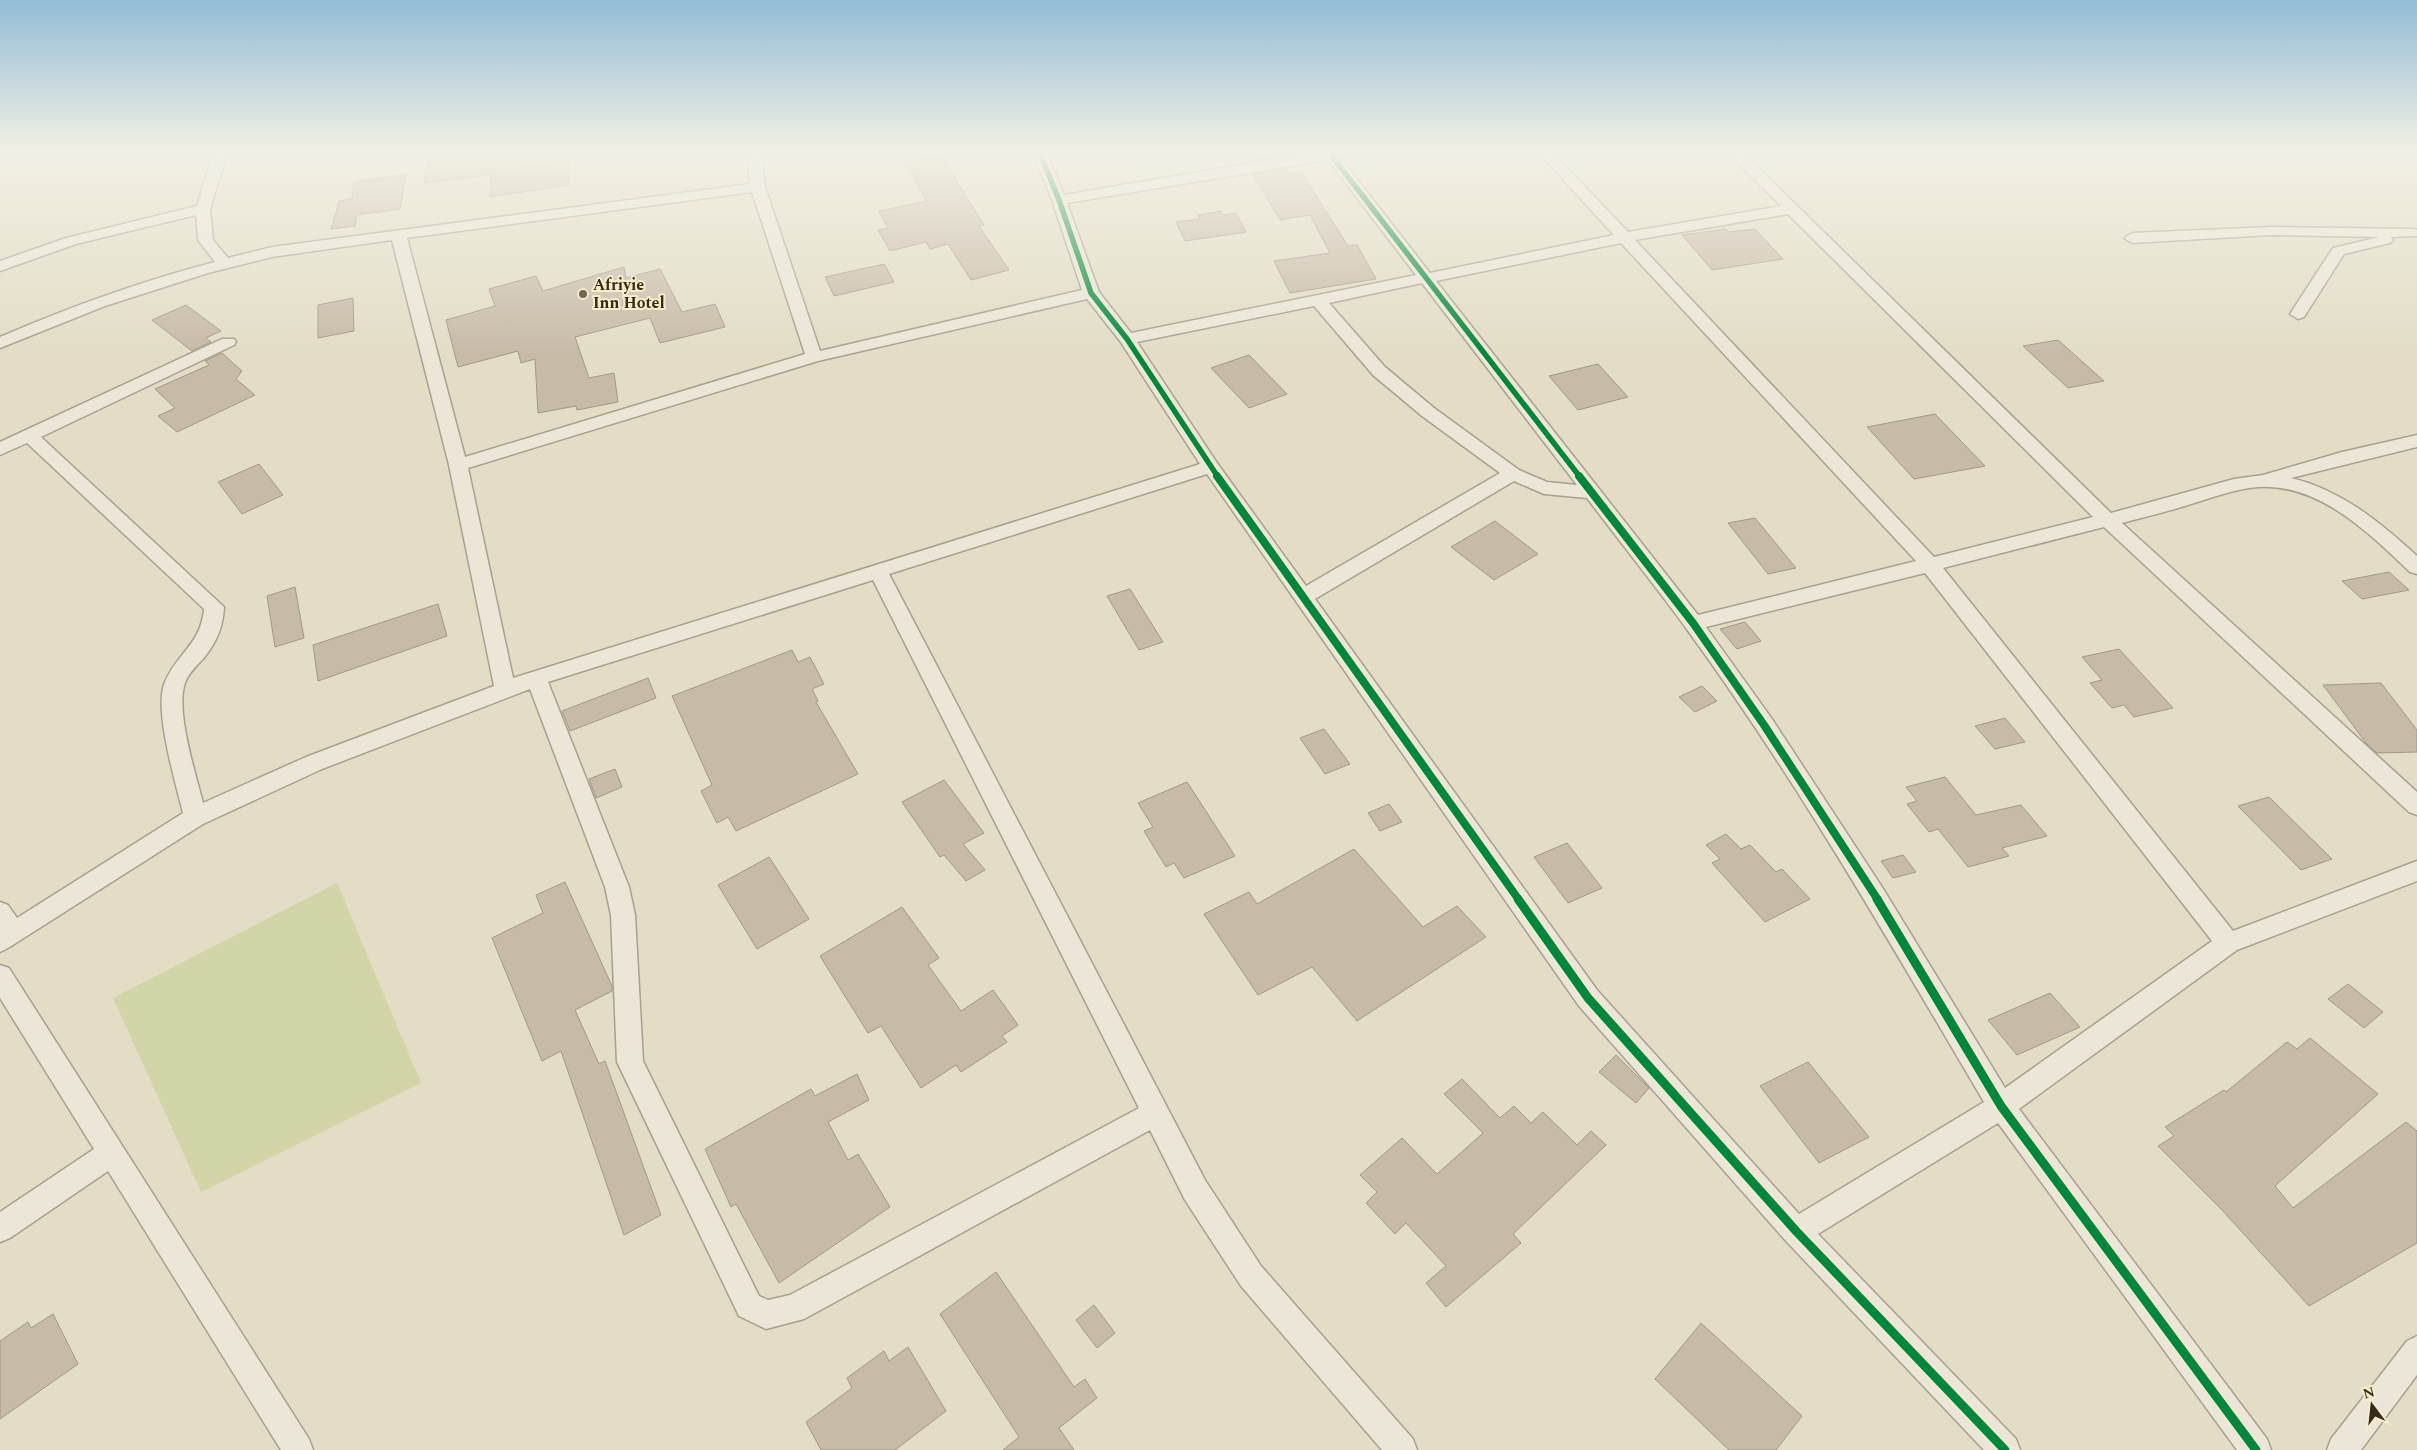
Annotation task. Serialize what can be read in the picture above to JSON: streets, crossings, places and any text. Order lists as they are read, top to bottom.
{
  "places": ["Afriyie Inn Hotel"],
  "north": "top"
}
